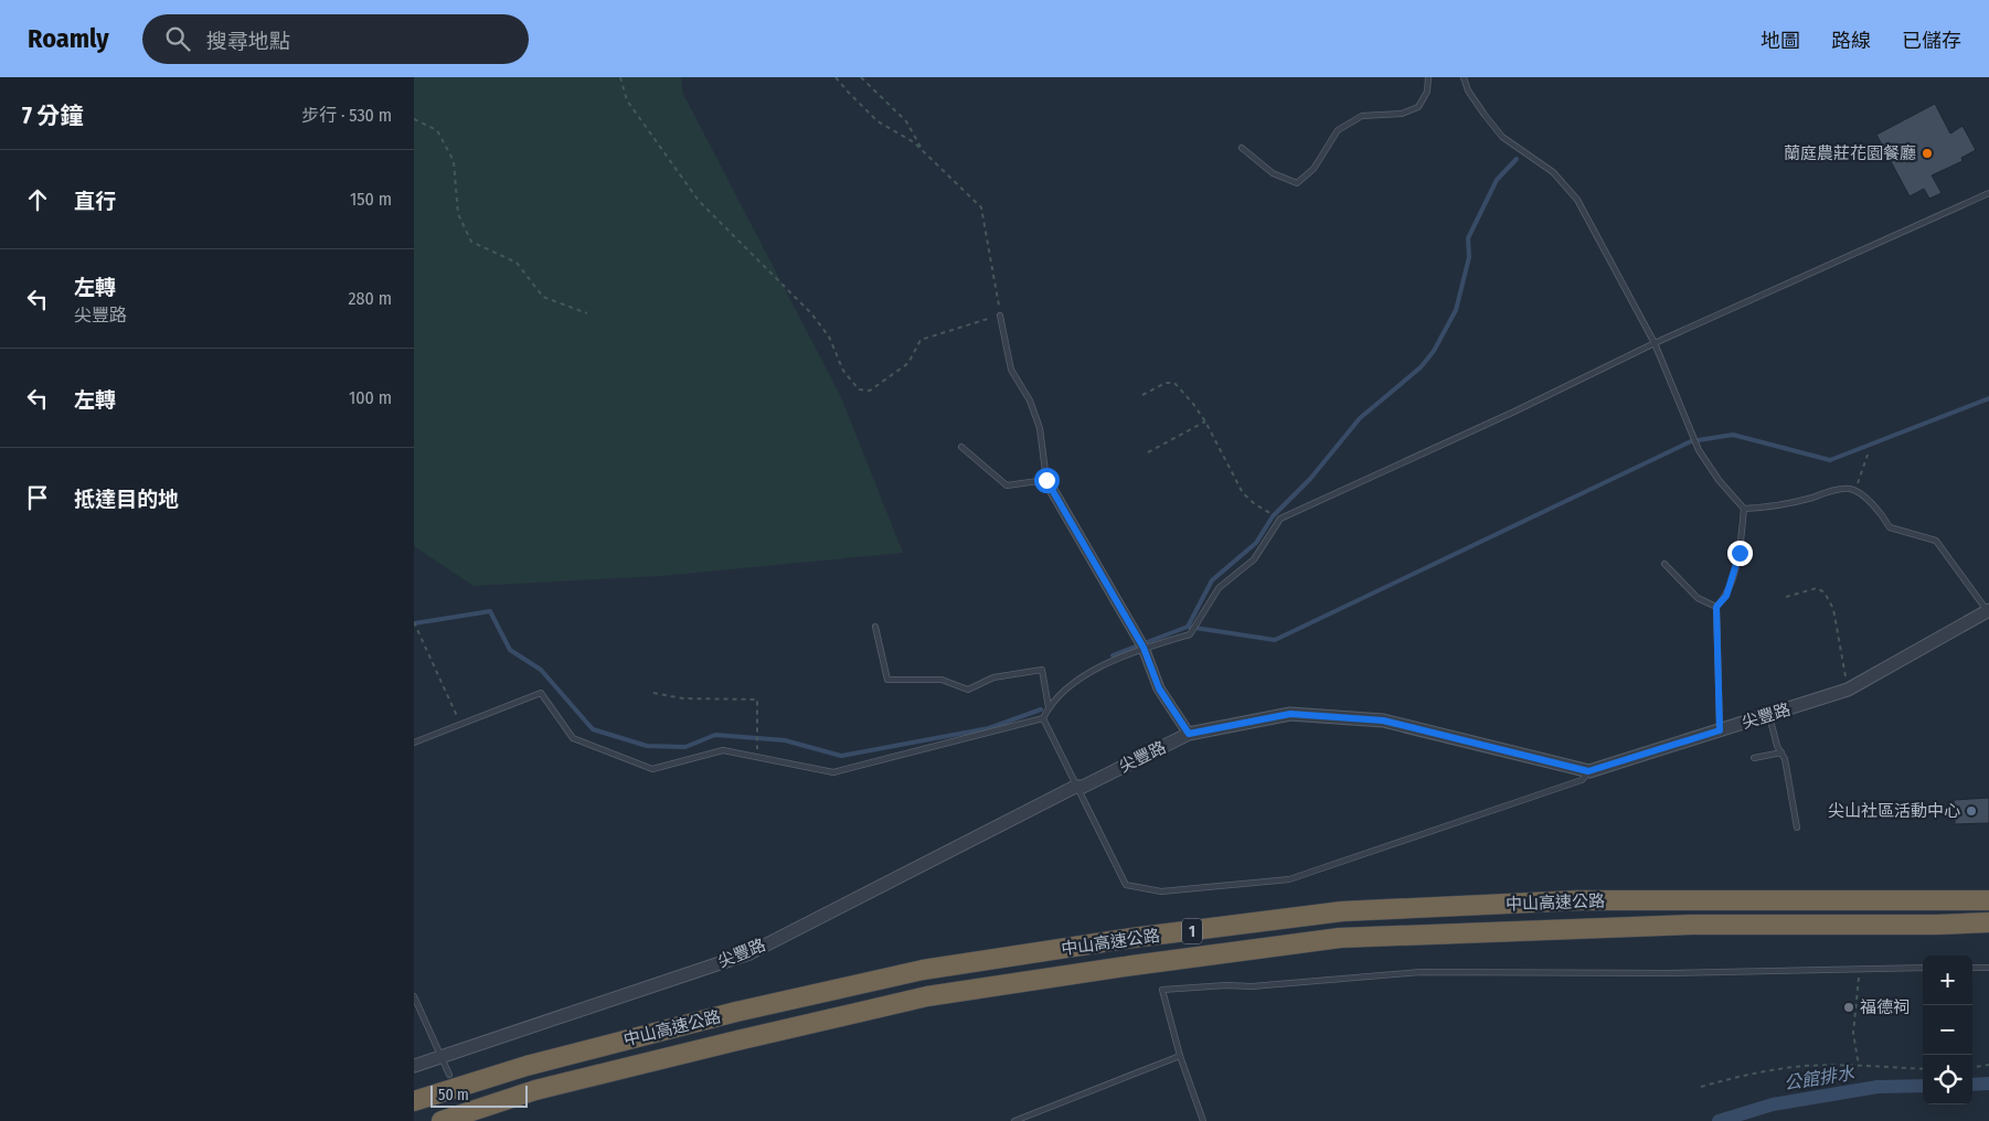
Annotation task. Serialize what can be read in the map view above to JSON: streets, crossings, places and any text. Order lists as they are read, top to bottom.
{
  "streets": {
    "highway": ["中山高速公路", "1"],
    "street": ["尖豐路"]
  },
  "water": ["公館排水"],
  "places": ["蘭庭農莊花園餐廳", "尖山社區活動中心", "福德祠"],
  "scale_bar": "50 m",
  "page": {
    "header": "Roamly",
    "search": "搜尋地點",
    "nav": ["地圖", "路線", "已儲存"],
    "heading": ["7 分鐘", "步行 · 530 m"],
    "list": [
      ["直行", "150 m"],
      ["左轉", "尖豐路", "280 m"],
      ["左轉", "100 m"],
      "抵達目的地"
    ],
    "map_buttons": ["+", "−"],
    "scale": "50 m"
  }
}
